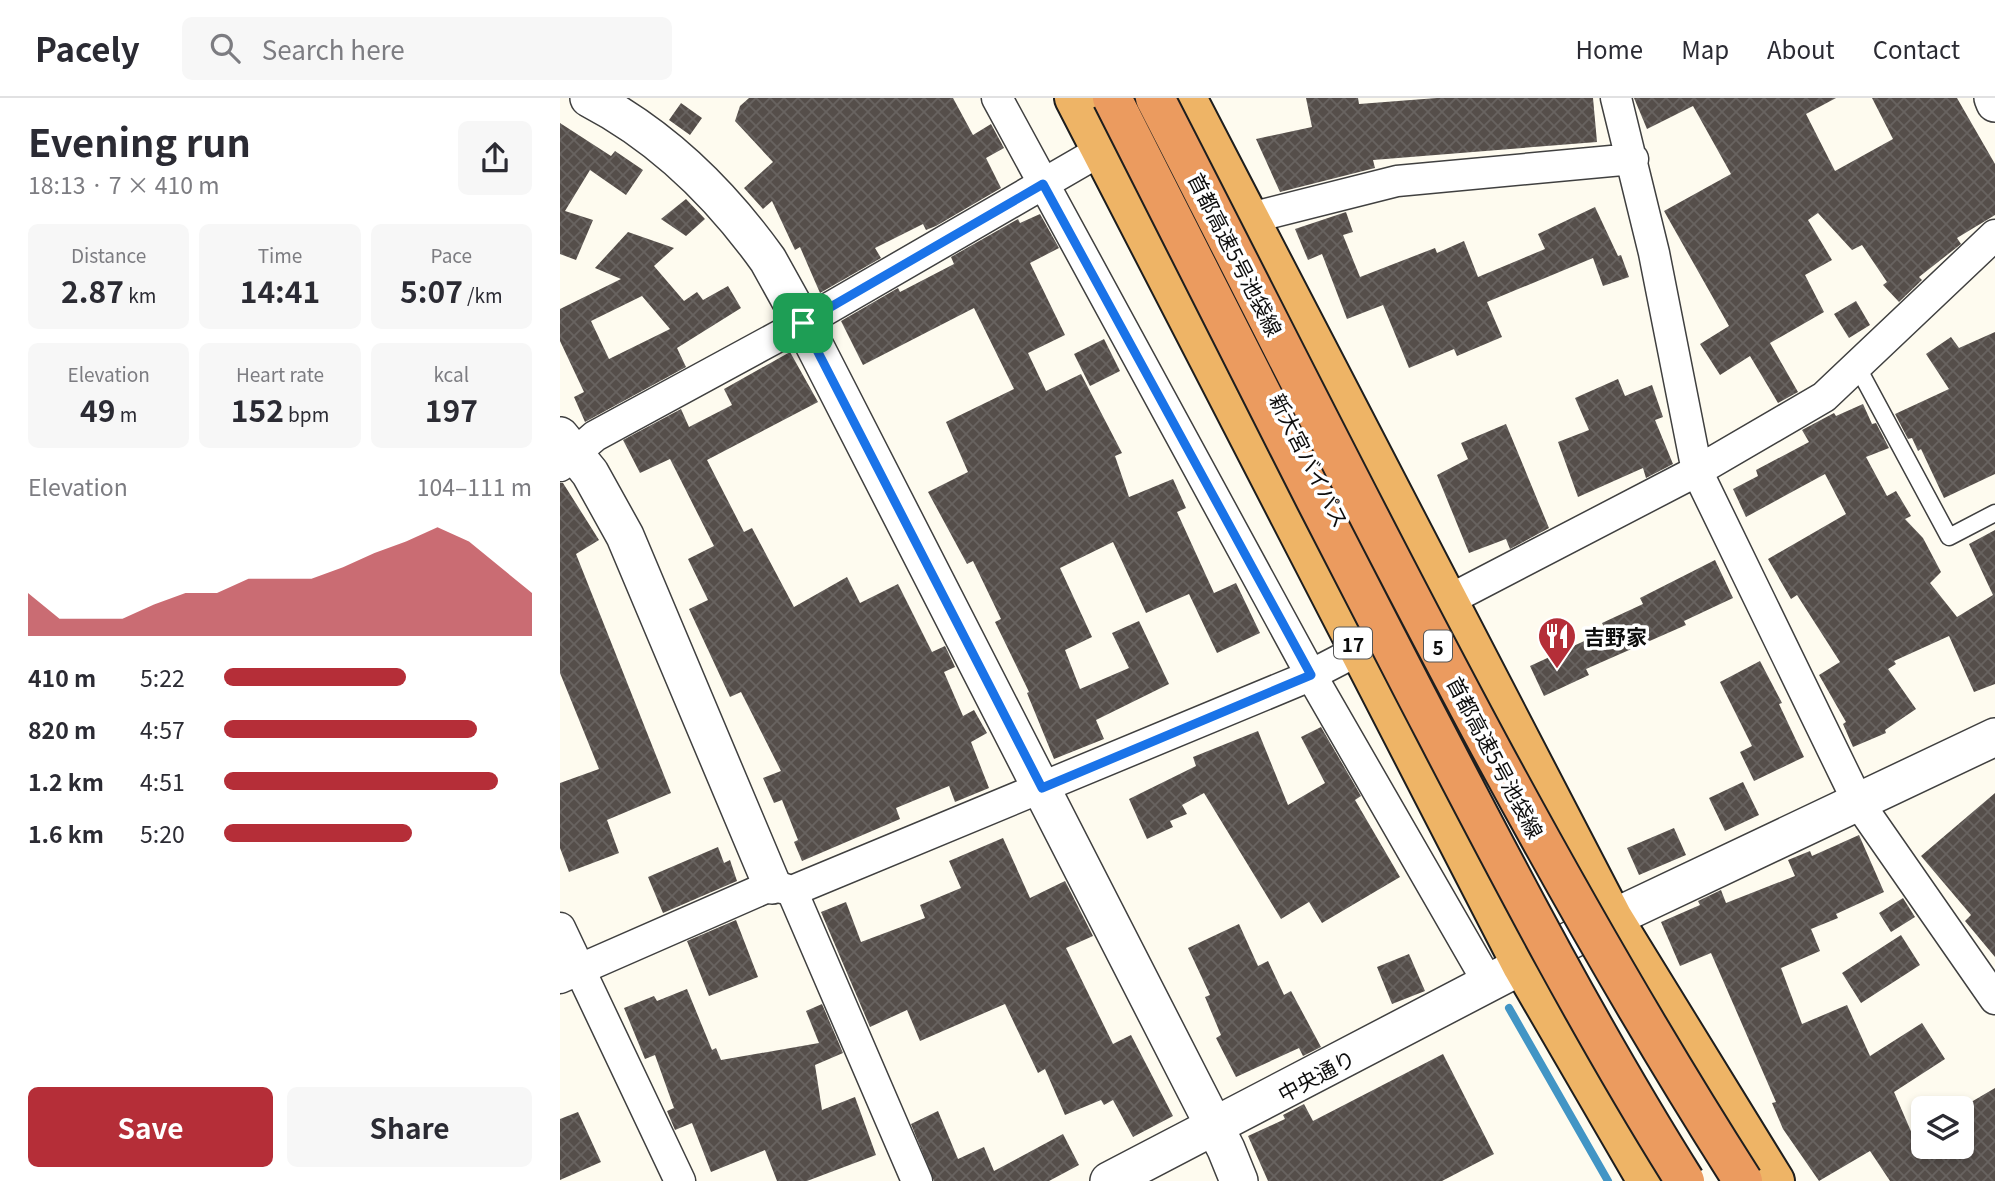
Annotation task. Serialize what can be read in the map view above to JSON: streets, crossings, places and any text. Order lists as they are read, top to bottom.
{
  "streets": {
    "highway": [
      "首都高速5号池袋線",
      "新大宮バイパス",
      "17",
      "5"
    ],
    "street": ["中央通り"]
  },
  "crossings": [
    ["首都高速5号池袋線", "新大宮バイパス"],
    ["17", "中央通り"]
  ],
  "places": {
    "restaurant": ["吉野家"]
  },
  "page": {
    "header": "Pacely",
    "search": "Search here",
    "nav": [
      "Home",
      "Map",
      "About",
      "Contact"
    ],
    "heading": ["Evening run", "18:13 · 7 × 410 m"],
    "stats": [
      ["Distance", "2.87 km"],
      ["Time", "14:41"],
      ["Pace", "5:07 /km"],
      ["Elevation", "49 m"],
      ["Heart rate", "152 bpm"],
      ["kcal", "197"]
    ],
    "chart": ["Elevation", "104–111 m"],
    "list": [
      {
        "name": "410 m",
        "note": "5:22"
      },
      {
        "name": "820 m",
        "note": "4:57"
      },
      {
        "name": "1.2 km",
        "note": "4:51"
      },
      {
        "name": "1.6 km",
        "note": "5:20"
      }
    ],
    "buttons": ["Save", "Share"]
  }
}
